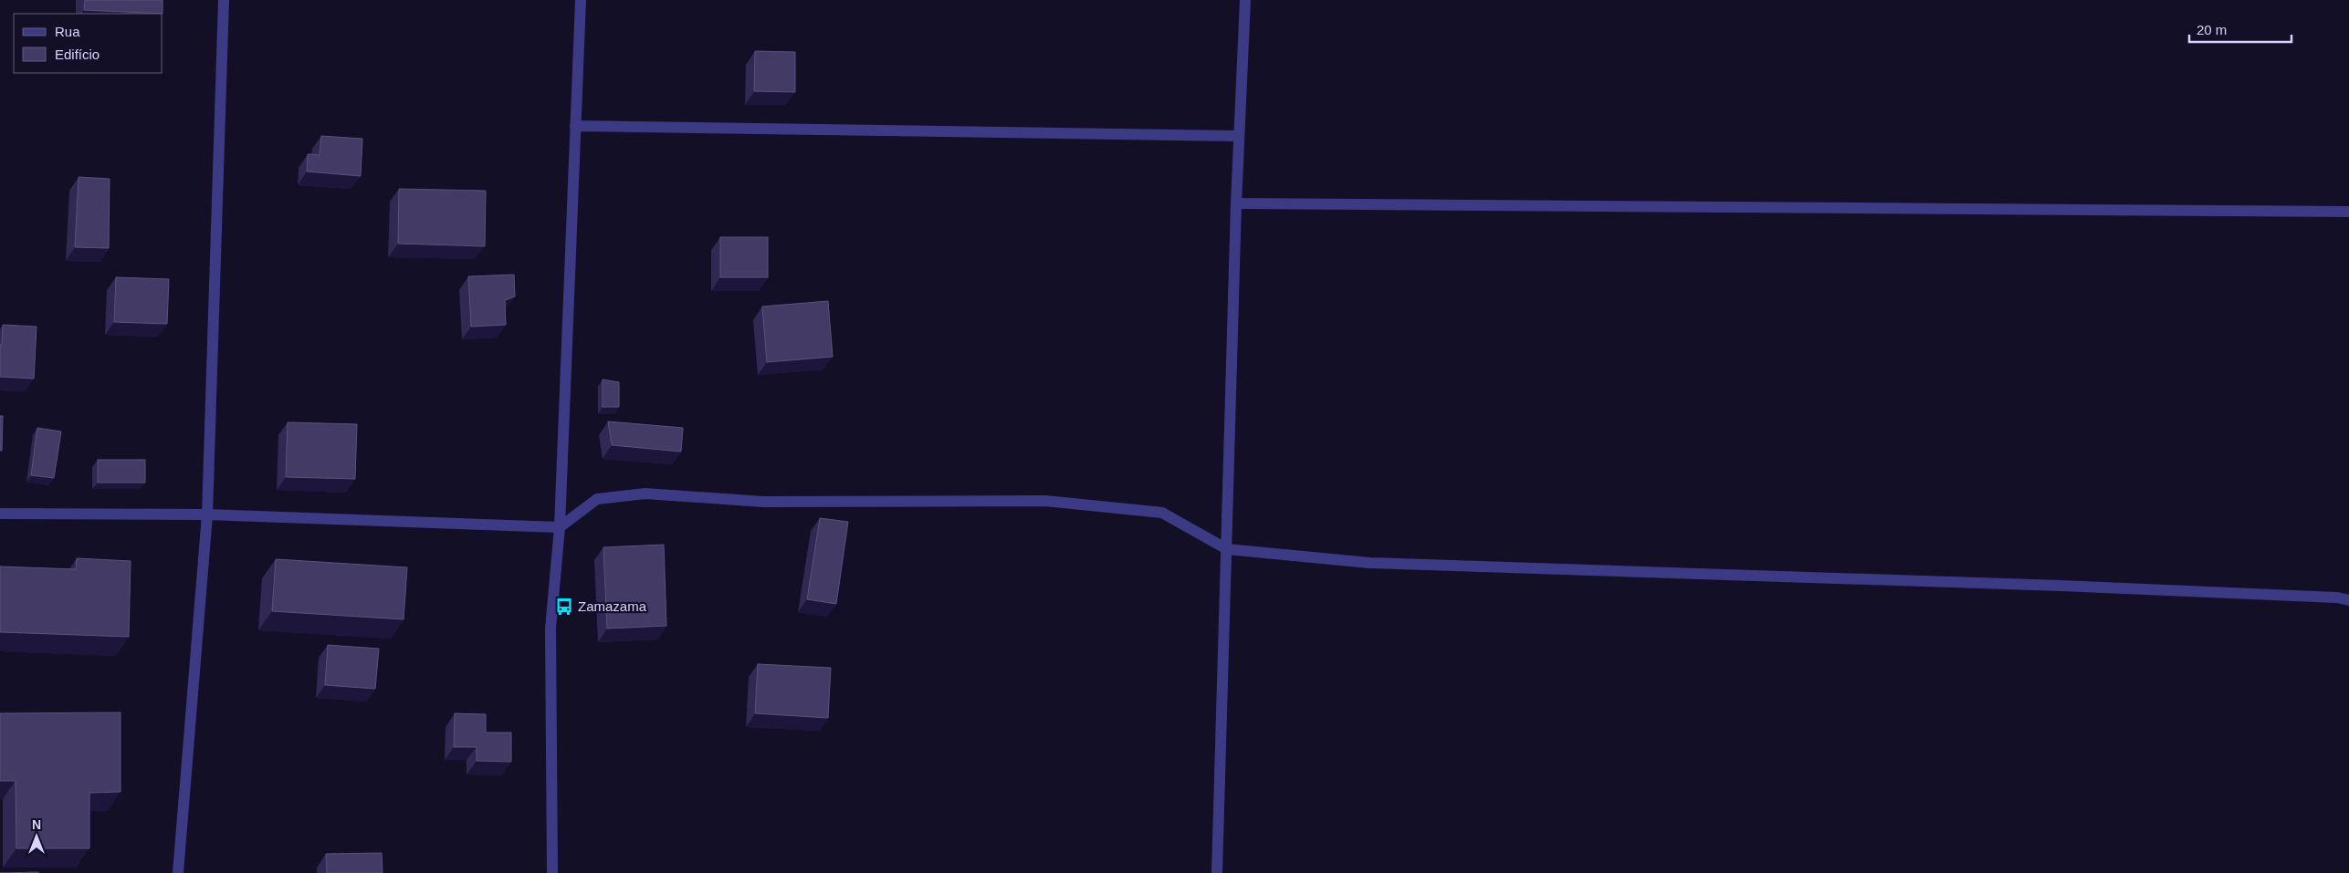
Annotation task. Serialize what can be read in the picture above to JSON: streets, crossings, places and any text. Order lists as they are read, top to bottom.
{
  "places": {
    "bus stop": ["Zamazama"]
  },
  "legend": ["Rua", "Edifício"],
  "scale_bar": "20 m",
  "north": "top"
}
